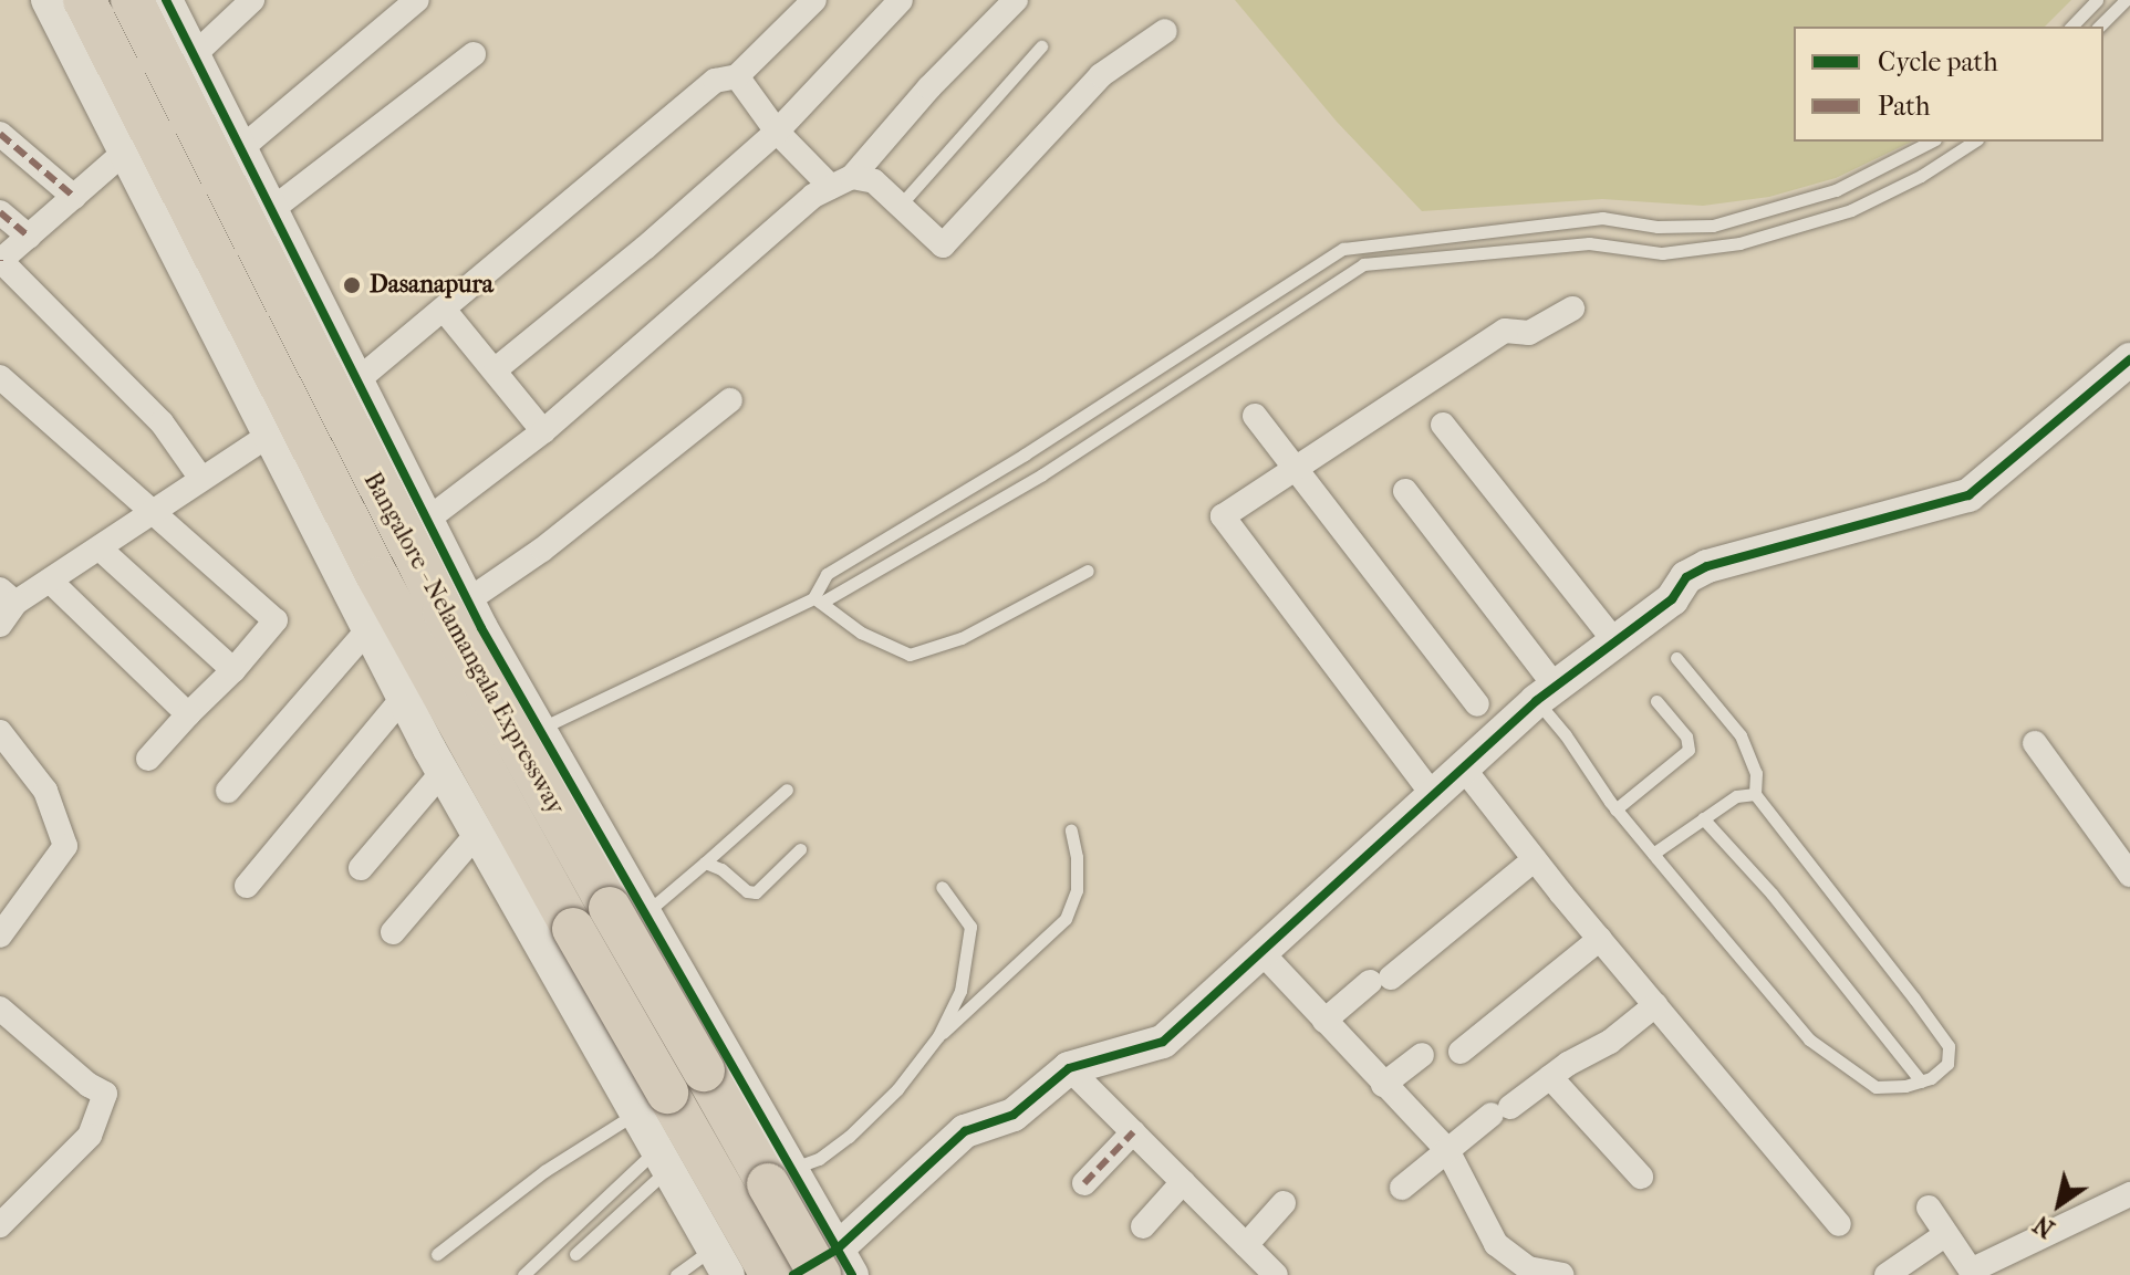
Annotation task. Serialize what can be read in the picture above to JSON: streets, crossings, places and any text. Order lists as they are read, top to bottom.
{
  "streets": {
    "highway": ["Bangalore - Nelamangala Expressway"]
  },
  "places": ["Dasanapura"],
  "legend": ["Cycle path", "Path"],
  "north": "bottom left"
}
